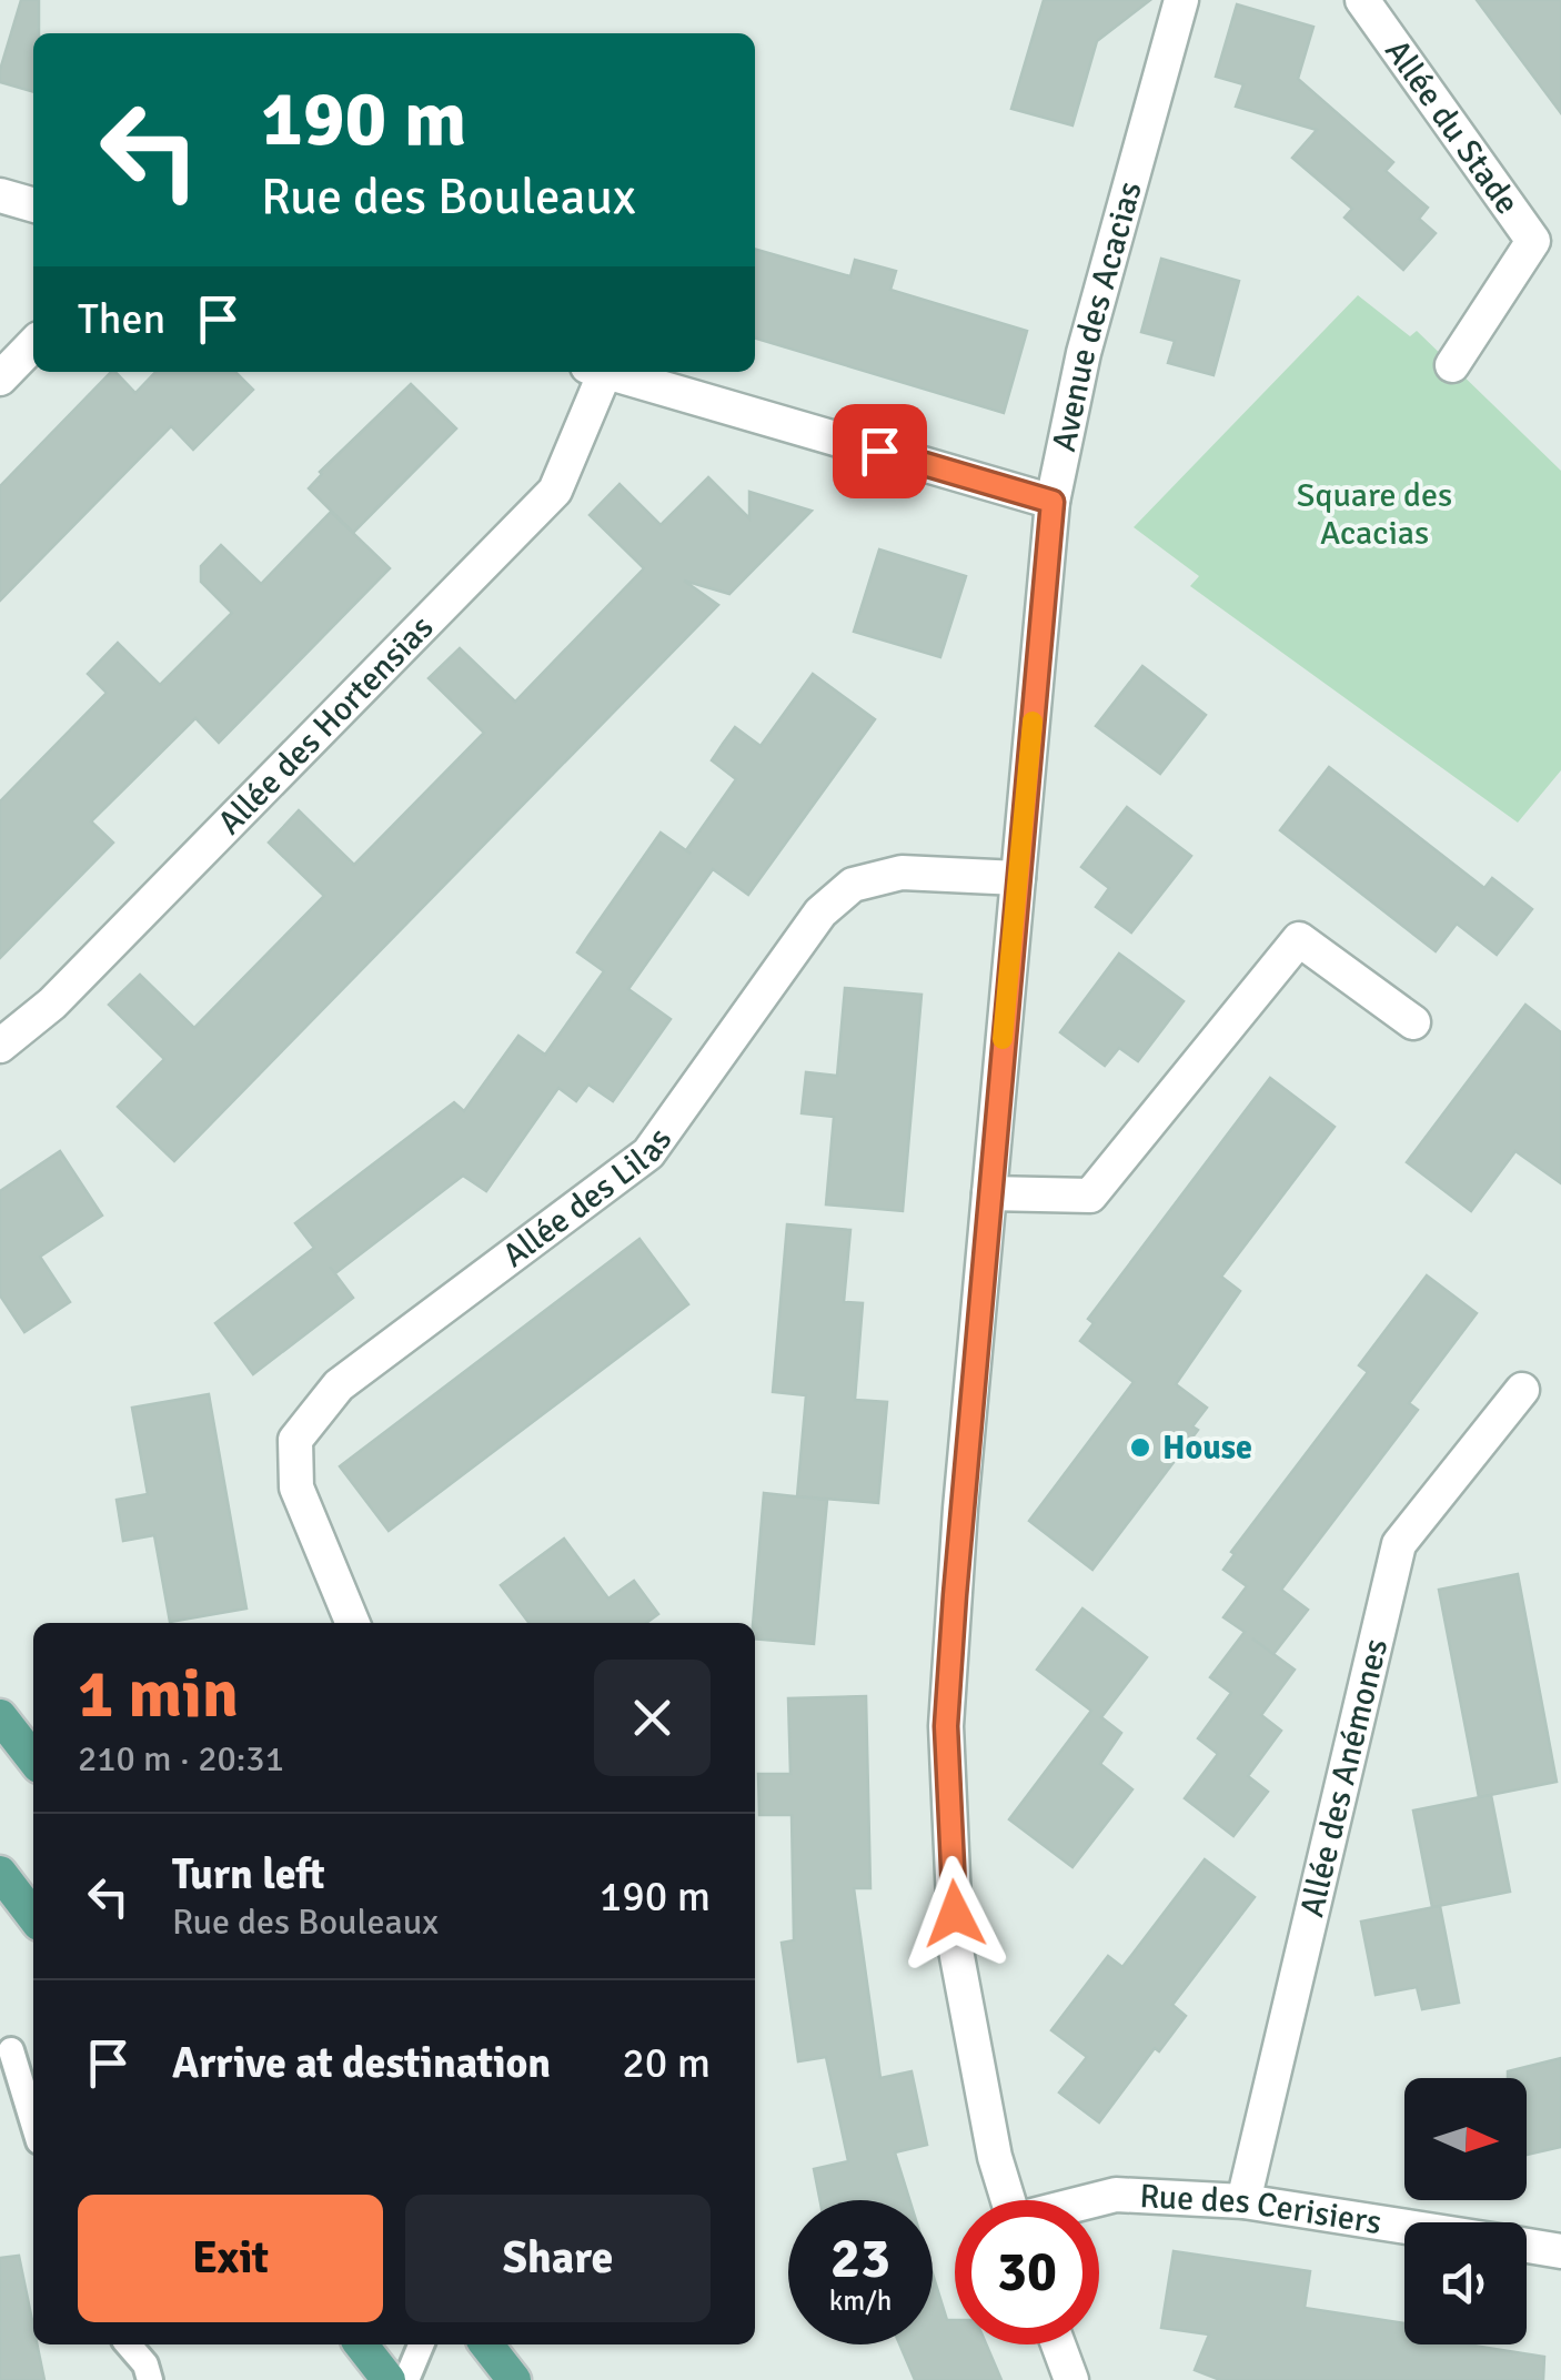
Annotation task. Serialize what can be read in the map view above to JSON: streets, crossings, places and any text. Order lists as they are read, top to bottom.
{
  "streets": {
    "street": [
      "Allée du Stade",
      "Avenue des Acacias",
      "Allée des Hortensias",
      "Allée des Lilas",
      "Allée des Anémones",
      "Rue des Cerisiers"
    ]
  },
  "crossings": [
    ["Avenue des Acacias", "Allée des Lilas"],
    ["Allée des Anémones", "Rue des Cerisiers"]
  ],
  "parks": ["Square des Acacias"],
  "places": ["House"],
  "north": "right",
  "page": {
    "turn": ["190 m", "Rue des Bouleaux"],
    "then": "Then",
    "heading": ["1 min", "210 m · 20:31"],
    "list": [
      {
        "name": "Turn left",
        "note": "Rue des Bouleaux",
        "value": "190 m"
      },
      {
        "name": "Arrive at destination",
        "value": "20 m"
      }
    ],
    "buttons": ["Exit", "Share"],
    "speed": "23 km/h",
    "limit": "30"
  }
}
